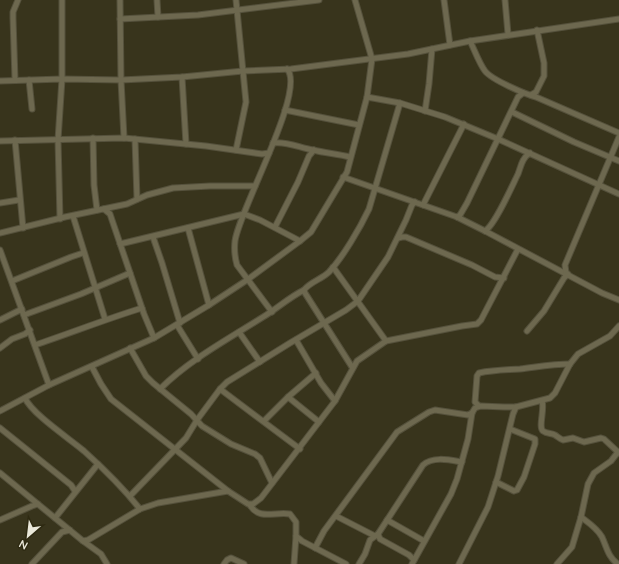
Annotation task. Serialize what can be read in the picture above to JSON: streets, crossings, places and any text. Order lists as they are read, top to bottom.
{
  "north": "bottom left"
}
